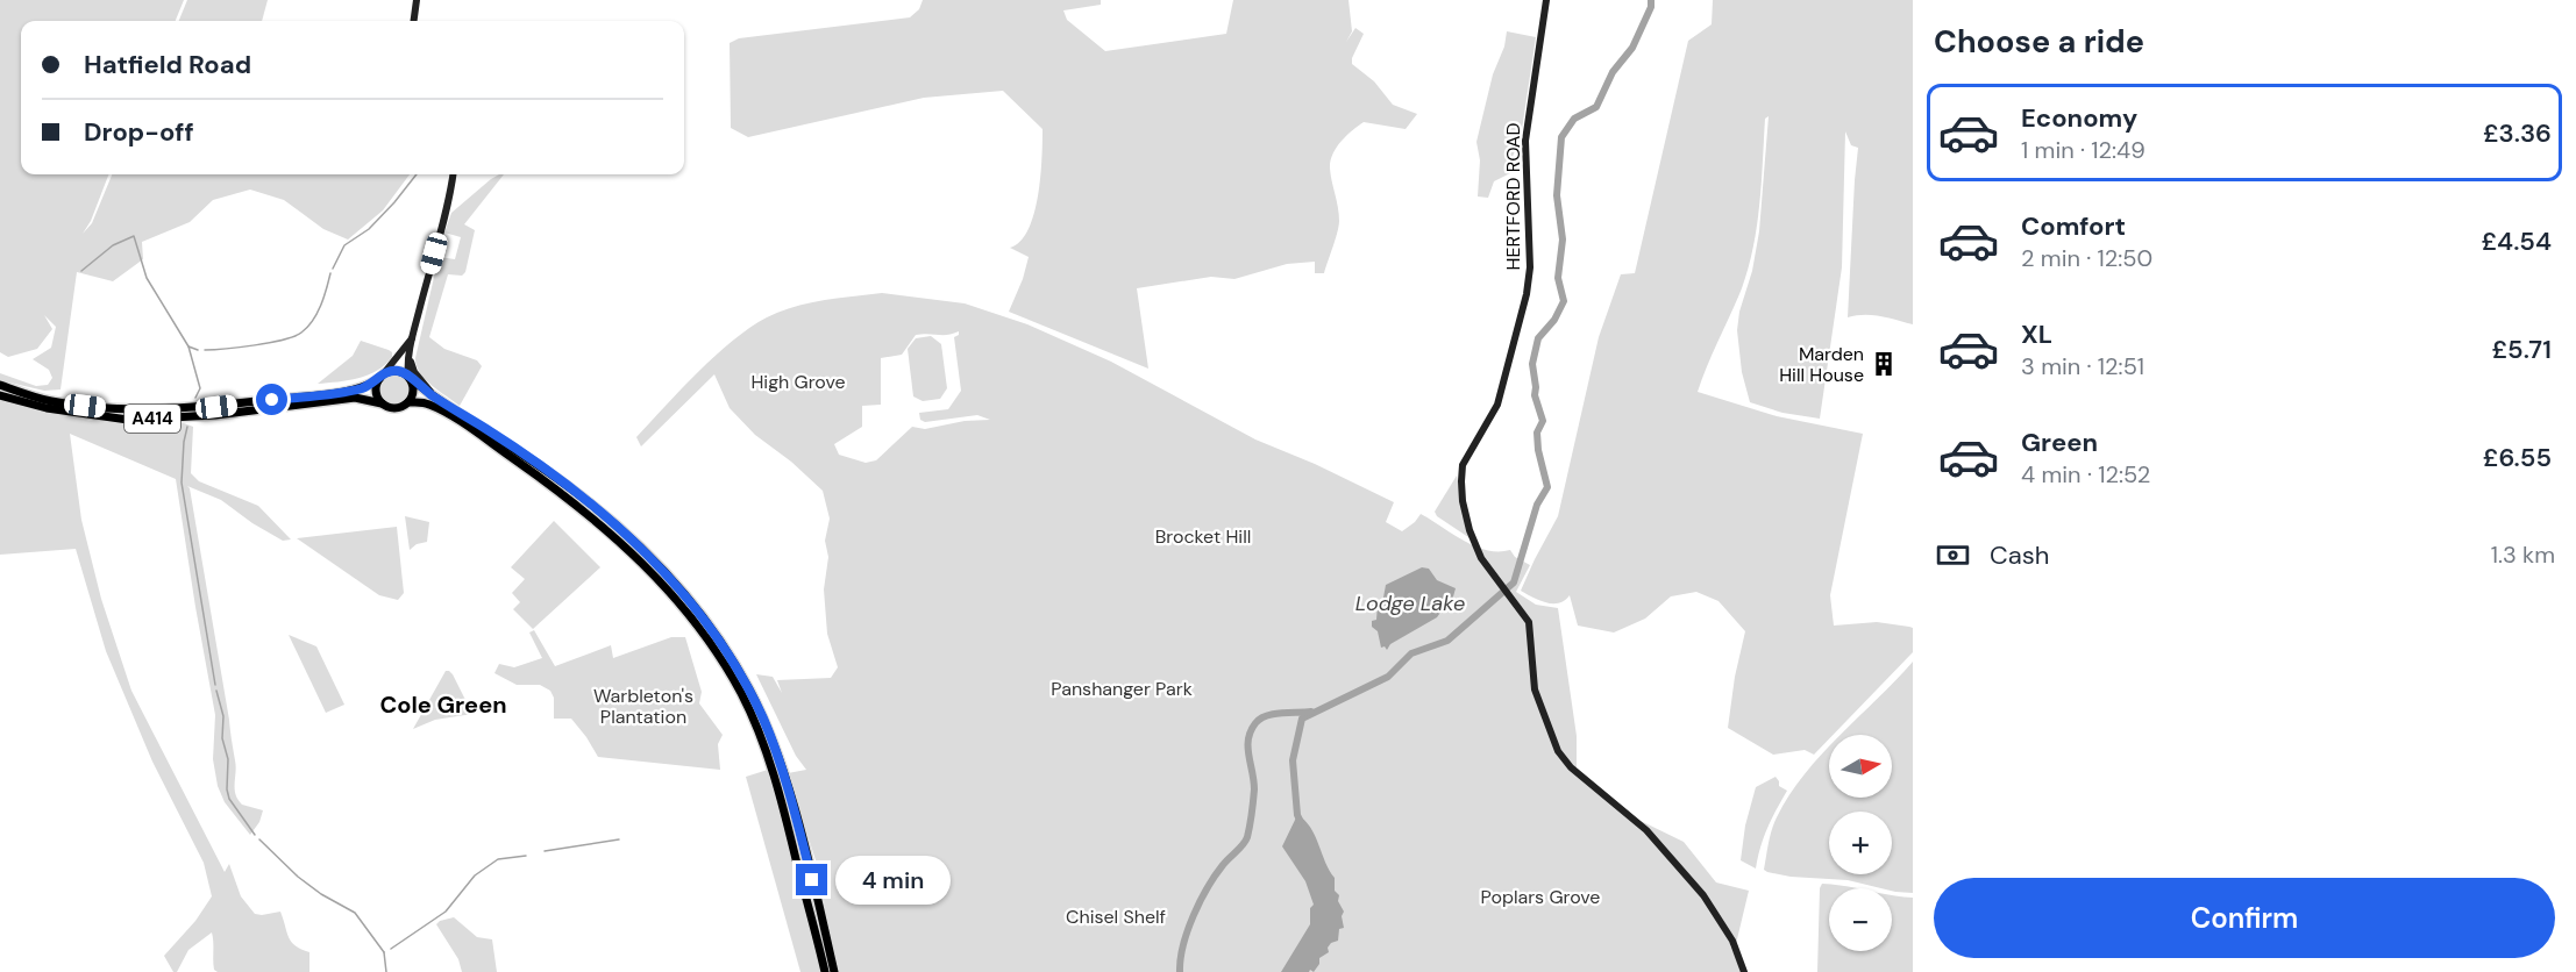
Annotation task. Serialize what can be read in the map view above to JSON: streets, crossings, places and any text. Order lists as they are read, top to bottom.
{
  "streets": {
    "highway": ["A414"],
    "main road": ["HERTFORD ROAD"]
  },
  "districts": ["Cole Green"],
  "water": ["Lodge Lake"],
  "parks": [
    "High Grove",
    "Brocket Hill",
    "Panshanger Park",
    "Warbleton's Plantation",
    "Poplars Grove",
    "Chisel Shelf"
  ],
  "places": {
    "building": ["Marden Hill House"]
  },
  "north": "right",
  "page": {
    "heading": "Choose a ride",
    "banner": ["Hatfield Road", "Drop-off"],
    "list": [
      {
        "name": "Economy",
        "note": "1 min · 12:49",
        "value": "£3.36"
      },
      {
        "name": "Comfort",
        "note": "2 min · 12:50",
        "value": "£4.54"
      },
      {
        "name": "XL",
        "note": "3 min · 12:51",
        "value": "£5.71"
      },
      {
        "name": "Green",
        "note": "4 min · 12:52",
        "value": "£6.55"
      }
    ],
    "pay": ["Cash", "1.3 km"],
    "map_buttons": ["+", "−"],
    "bubble": "4 min",
    "buttons": "Confirm"
  }
}
